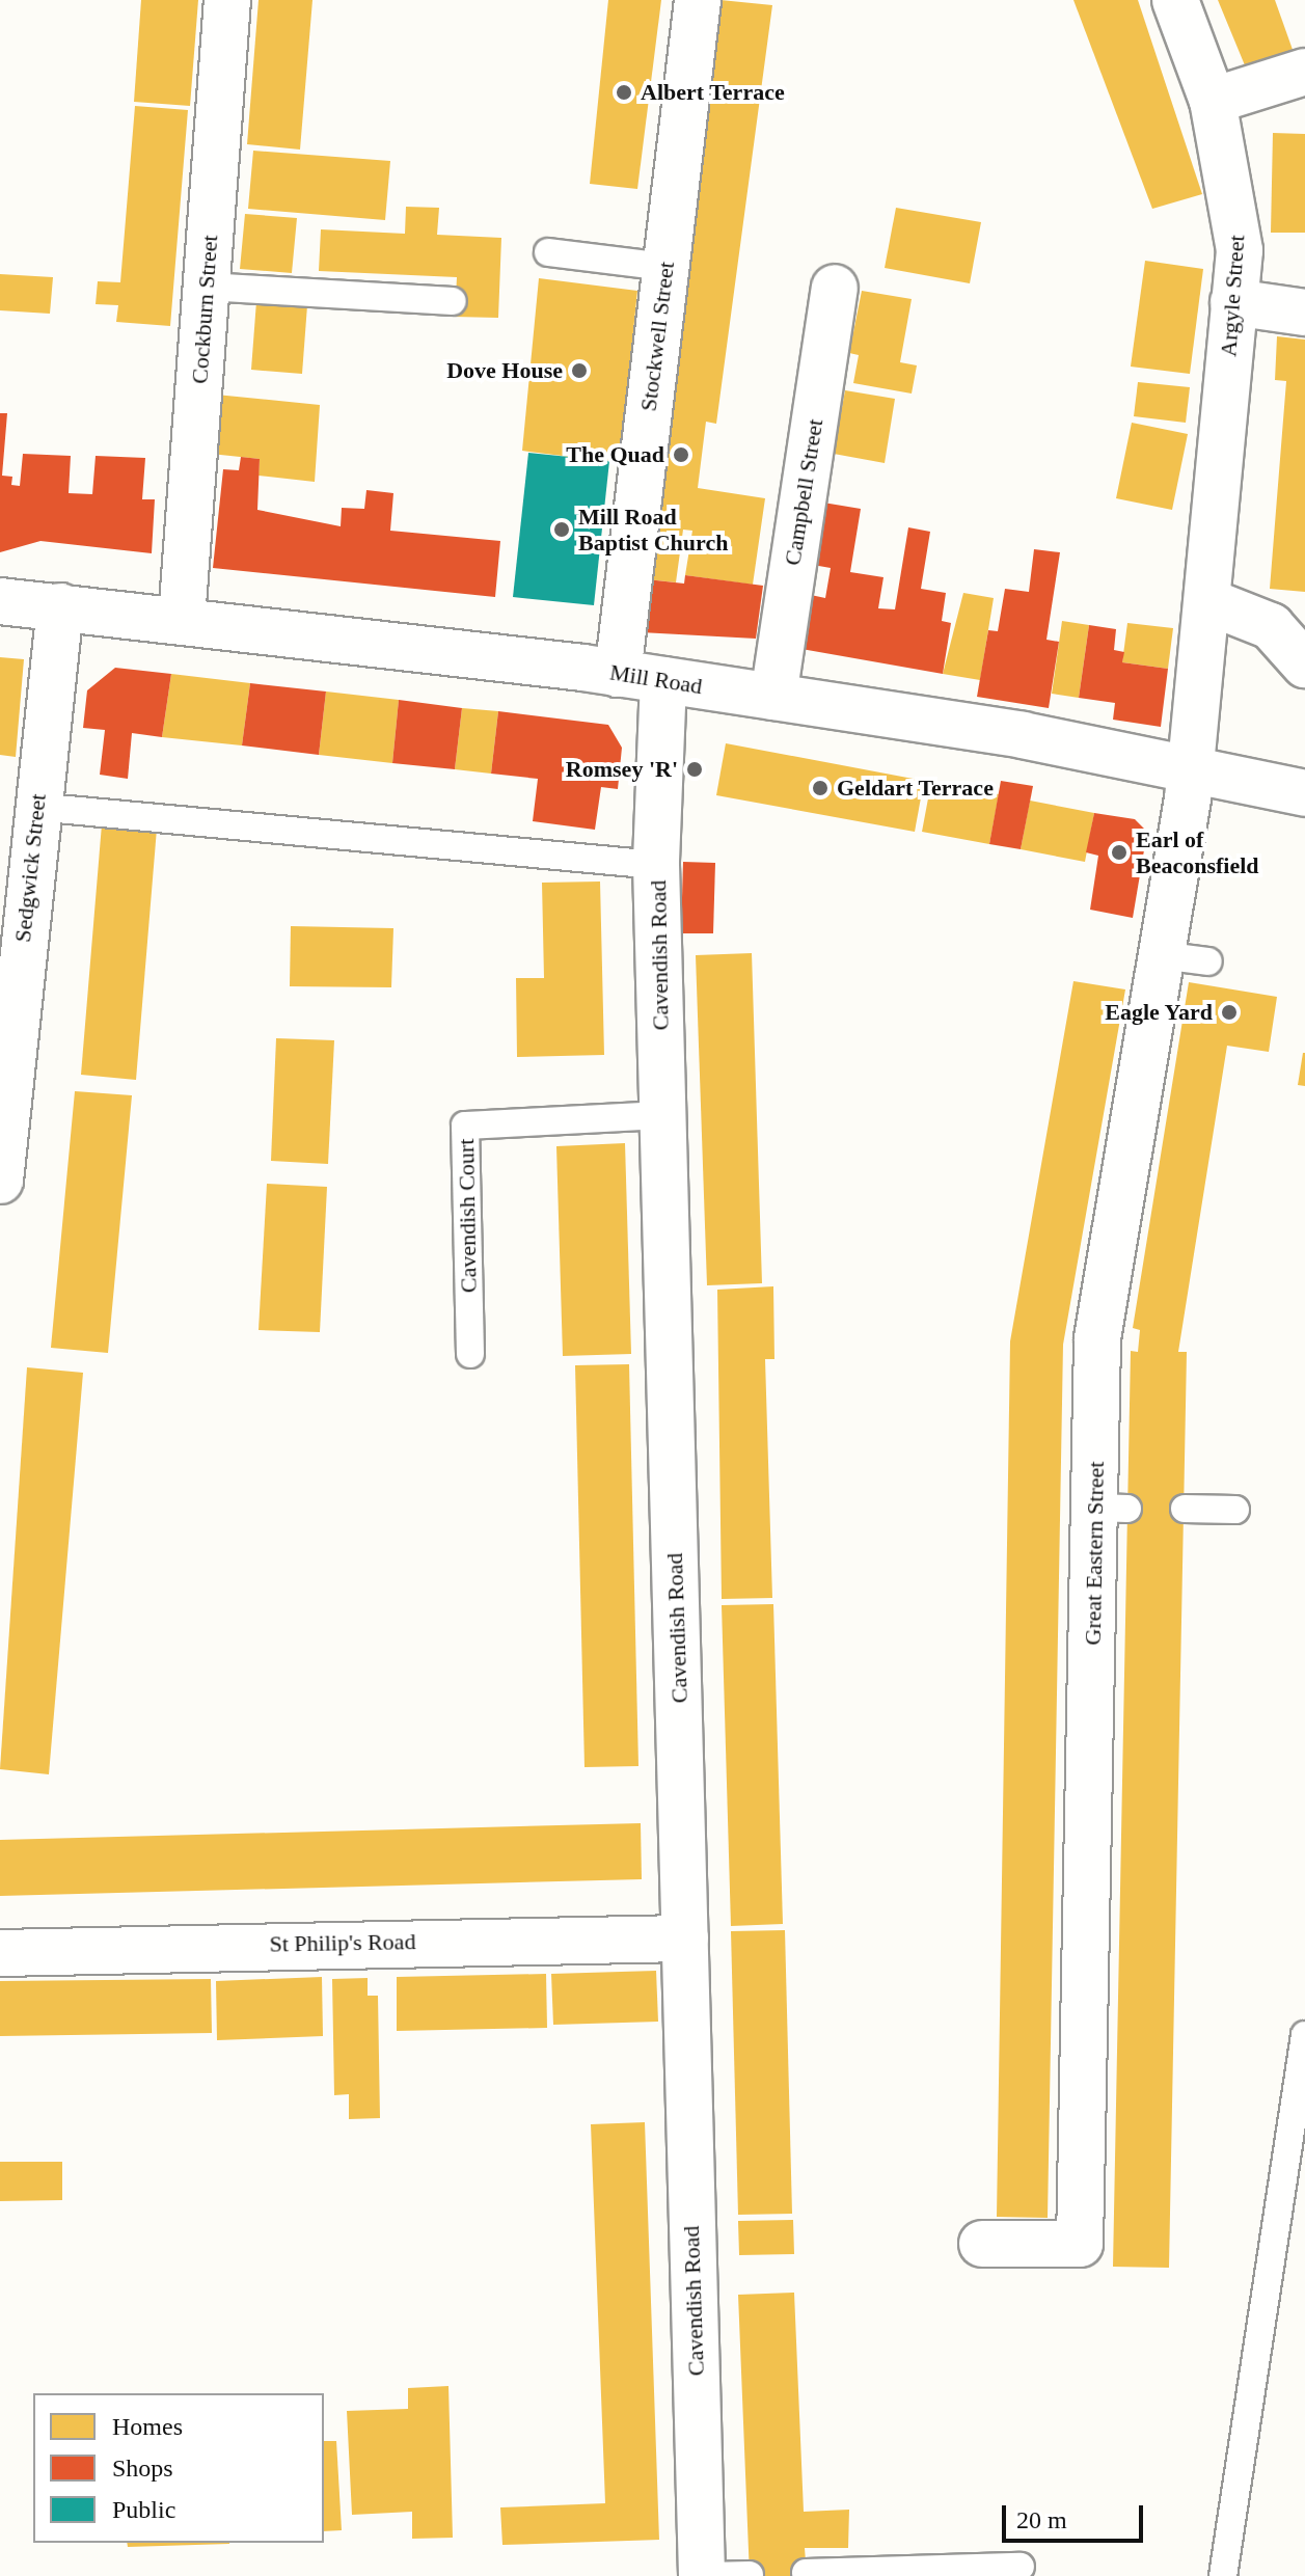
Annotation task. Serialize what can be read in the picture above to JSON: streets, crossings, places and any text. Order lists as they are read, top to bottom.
{
  "streets": {
    "street": [
      "Argyle Street",
      "Cockburn Street",
      "Stockwell Street",
      "Campbell Street",
      "Mill Road",
      "Sedgwick Street",
      "Cavendish Road",
      "Great Eastern Street",
      "St Philip's Road"
    ],
    "lane": ["Cavendish Court"]
  },
  "crossings": [
    ["Argyle Street", "Mill Road"],
    ["Argyle Street", "Great Eastern Street"],
    ["Cockburn Street", "Mill Road"],
    ["Stockwell Street", "Mill Road"],
    ["Campbell Street", "Mill Road"],
    ["Mill Road", "Sedgwick Street"],
    ["Mill Road", "Cavendish Road"],
    ["Mill Road", "Great Eastern Street"],
    ["Cavendish Road", "Cavendish Court"],
    ["Cavendish Road", "St Philip's Road"]
  ],
  "places": [
    "Albert Terrace",
    "Dove House",
    "The Quad",
    "Mill Road Baptist Church",
    "Romsey 'R'",
    "Geldart Terrace",
    "Earl of Beaconsfield",
    "Eagle Yard"
  ],
  "legend": ["Homes", "Shops", "Public"],
  "scale_bar": "20 m"
}
